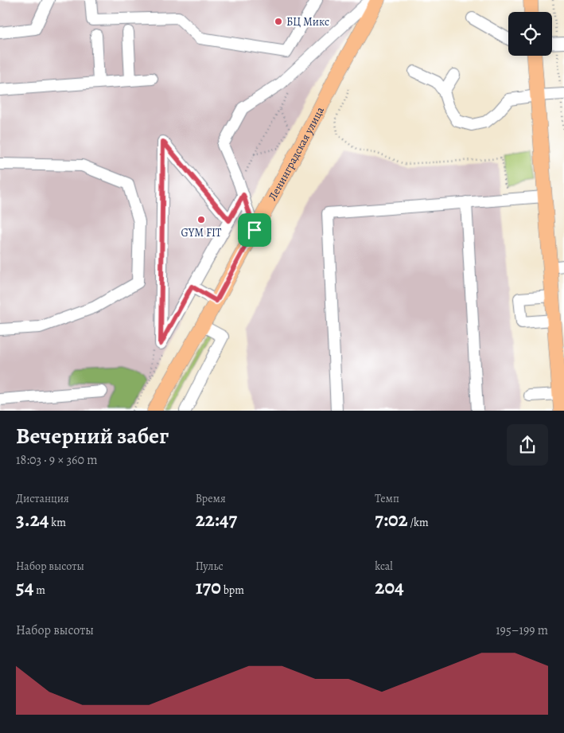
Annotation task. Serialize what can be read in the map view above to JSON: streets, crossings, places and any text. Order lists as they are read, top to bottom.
{
  "streets": {
    "main road": ["Ленинградская улица"]
  },
  "places": ["БЦ Микс", "GYM FIT"],
  "page": {
    "heading": ["Вечерний забег", "18:03 · 9 × 360 m"],
    "stats": [
      ["Дистанция", "3.24 km"],
      ["Время", "22:47"],
      ["Темп", "7:02 /km"],
      ["Набор высоты", "54 m"],
      ["Пульс", "170 bpm"],
      ["kcal", "204"]
    ],
    "chart": ["Набор высоты", "195–199 m"]
  }
}
